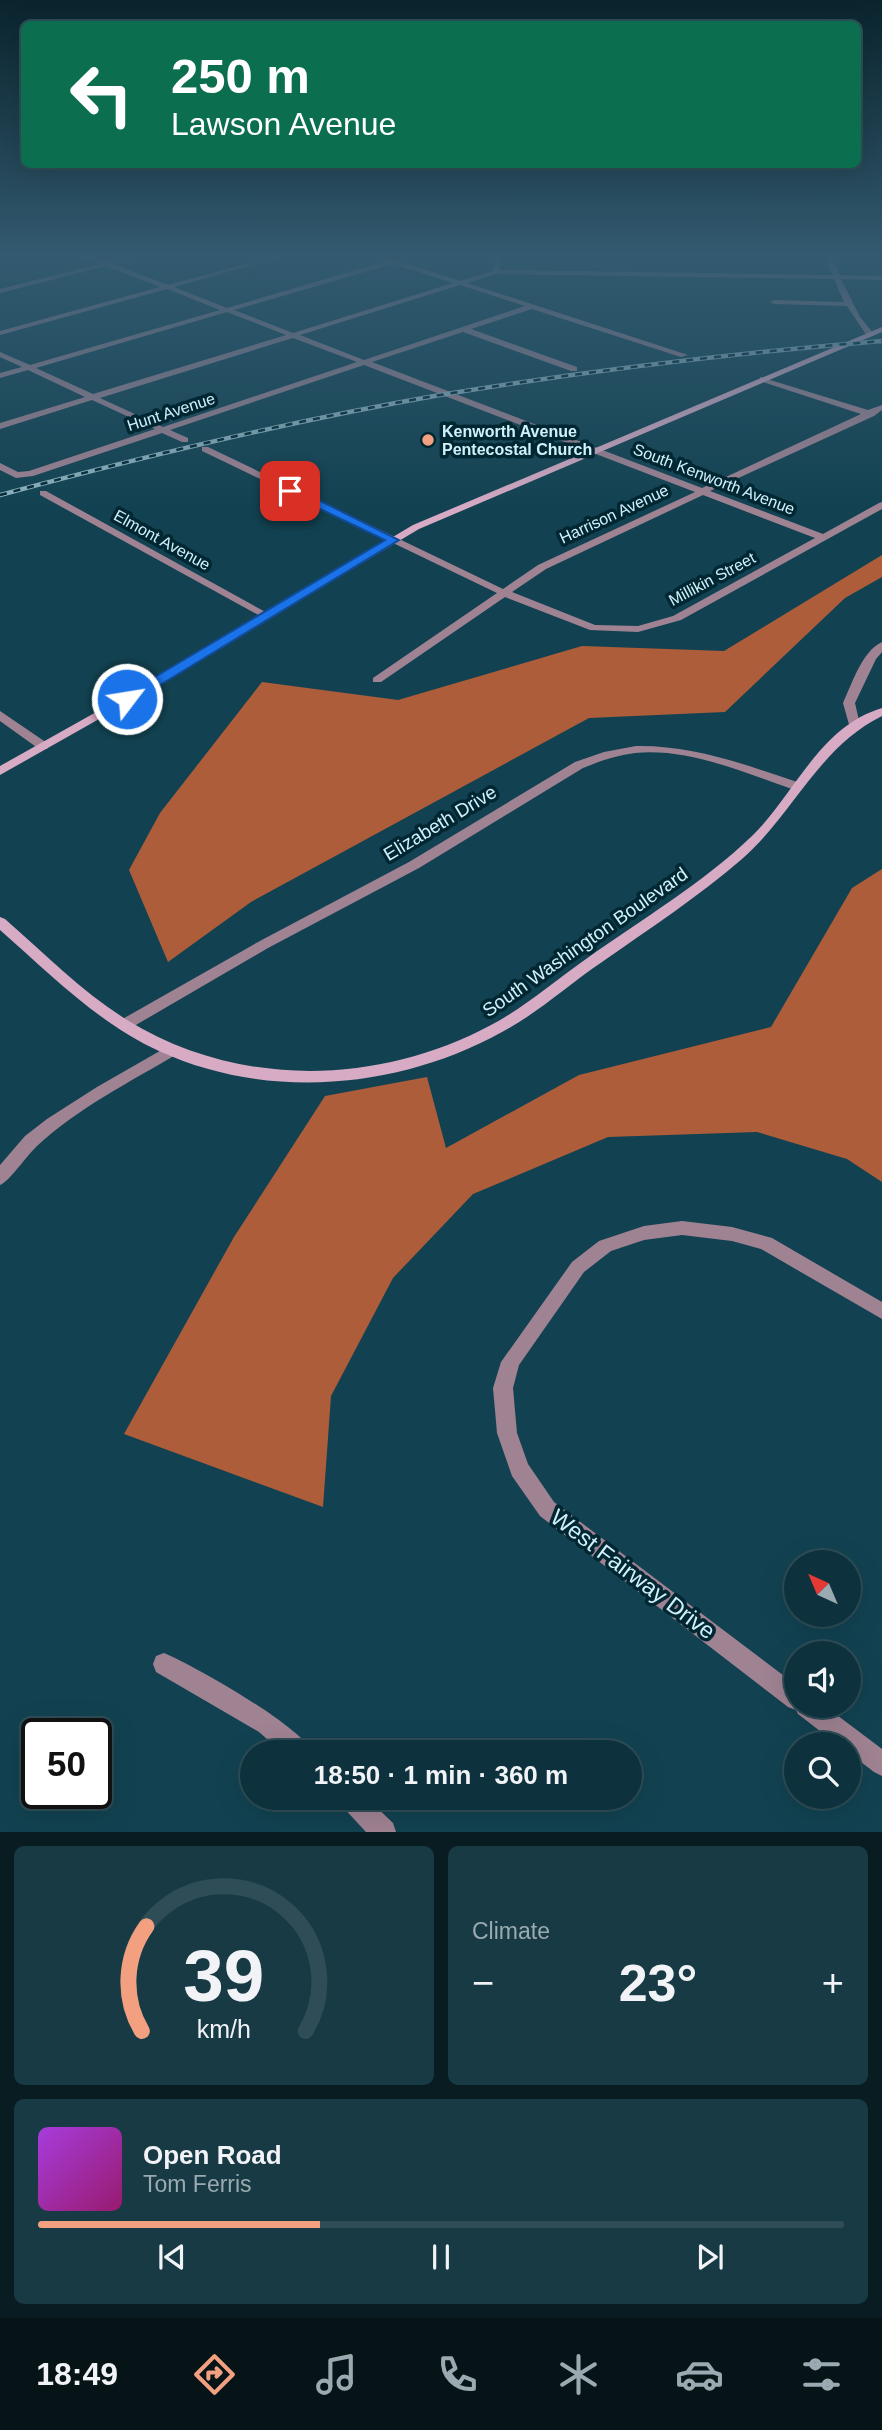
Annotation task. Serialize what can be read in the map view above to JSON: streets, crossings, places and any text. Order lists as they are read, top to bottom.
{
  "streets": {
    "main road": ["South Washington Boulevard"],
    "street": [
      "Hunt Avenue",
      "South Kenworth Avenue",
      "Harrison Avenue",
      "Elmont Avenue",
      "Millikin Street",
      "Elizabeth Drive",
      "West Fairway Drive"
    ]
  },
  "crossings": [
    ["Hunt Avenue", "South Kenworth Avenue"],
    ["South Kenworth Avenue", "Harrison Avenue"],
    ["South Kenworth Avenue", "Millikin Street"],
    ["Harrison Avenue", "Millikin Street"],
    ["Elizabeth Drive", "South Washington Boulevard"]
  ],
  "places": ["Kenworth Avenue Pentecostal Church"],
  "north": "top left",
  "page": {
    "turn": ["250 m", "Lawson Avenue"],
    "limit": "50",
    "trip": "18:50 · 1 min · 360 m",
    "tile": "Climate",
    "heat": ["−", "23°", "+"],
    "song": ["Open Road", "Tom Ferris"],
    "tabs": "18:49",
    "gauge": ["39", "km/h"]
  }
}
